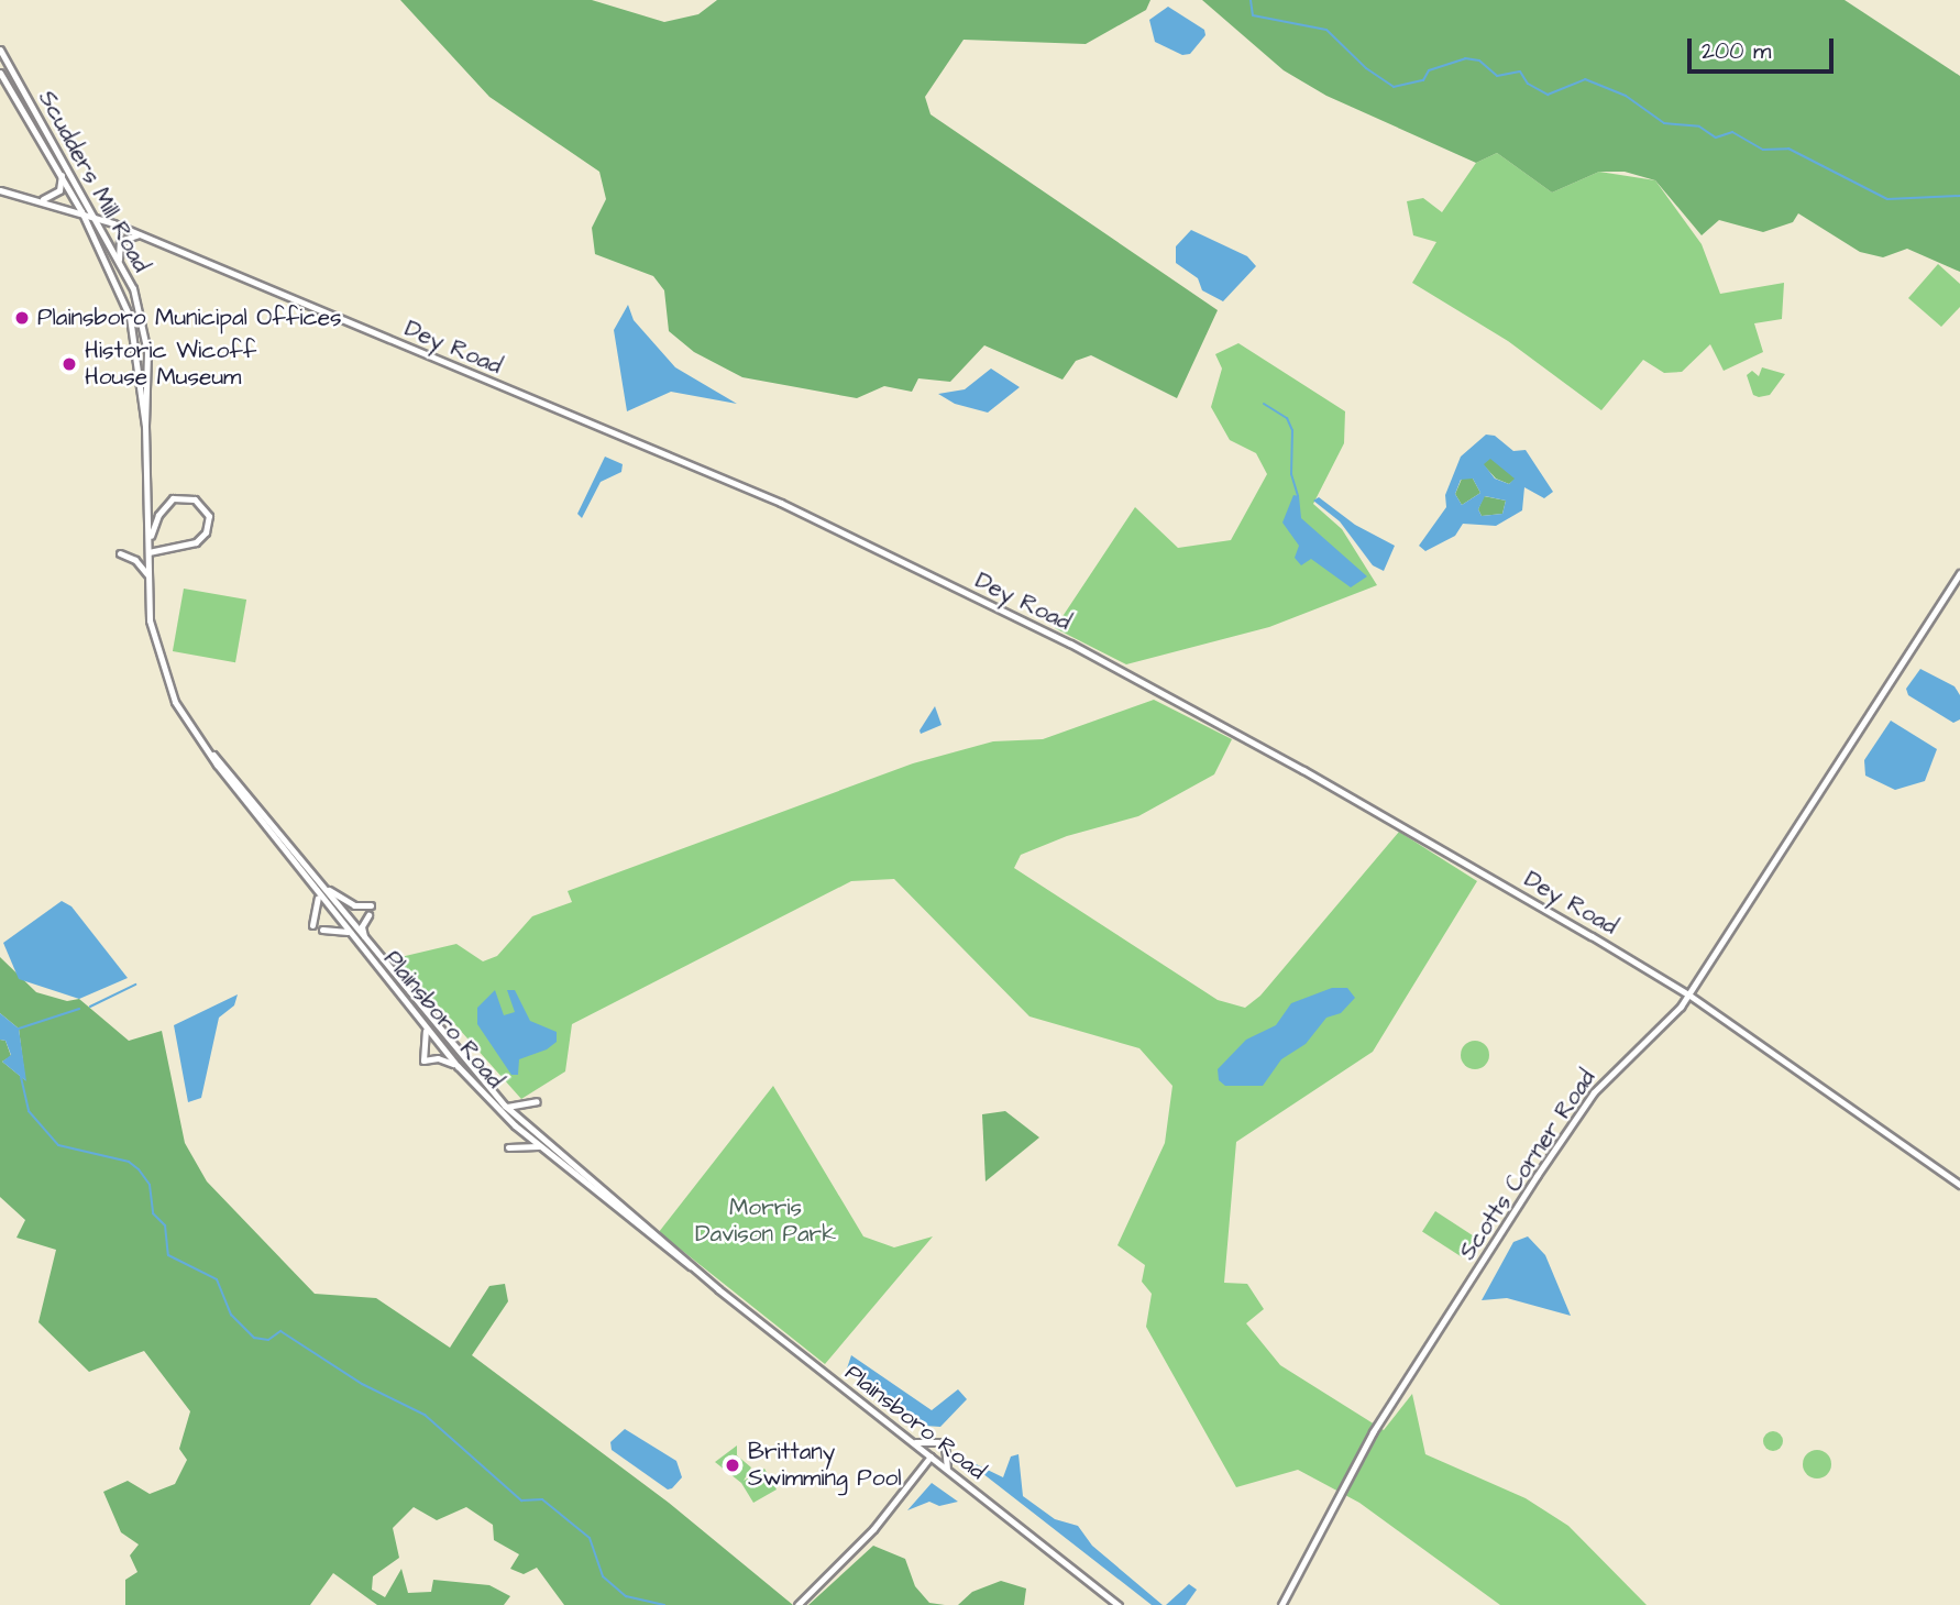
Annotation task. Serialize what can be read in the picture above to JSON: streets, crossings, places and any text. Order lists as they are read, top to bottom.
{
  "streets": {
    "street": [
      "Scudders Mill Road",
      "Dey Road",
      "Plainsboro Road",
      "Scotts Corner Road"
    ]
  },
  "crossings": [
    ["Scudders Mill Road", "Dey Road"],
    ["Scudders Mill Road", "Plainsboro Road"],
    ["Dey Road", "Scotts Corner Road"]
  ],
  "parks": ["Morris Davison Park"],
  "places": ["Plainsboro Municipal Offices", "Historic Wicoff House Museum", "Brittany Swimming Pool"],
  "scale_bar": "200 m"
}
